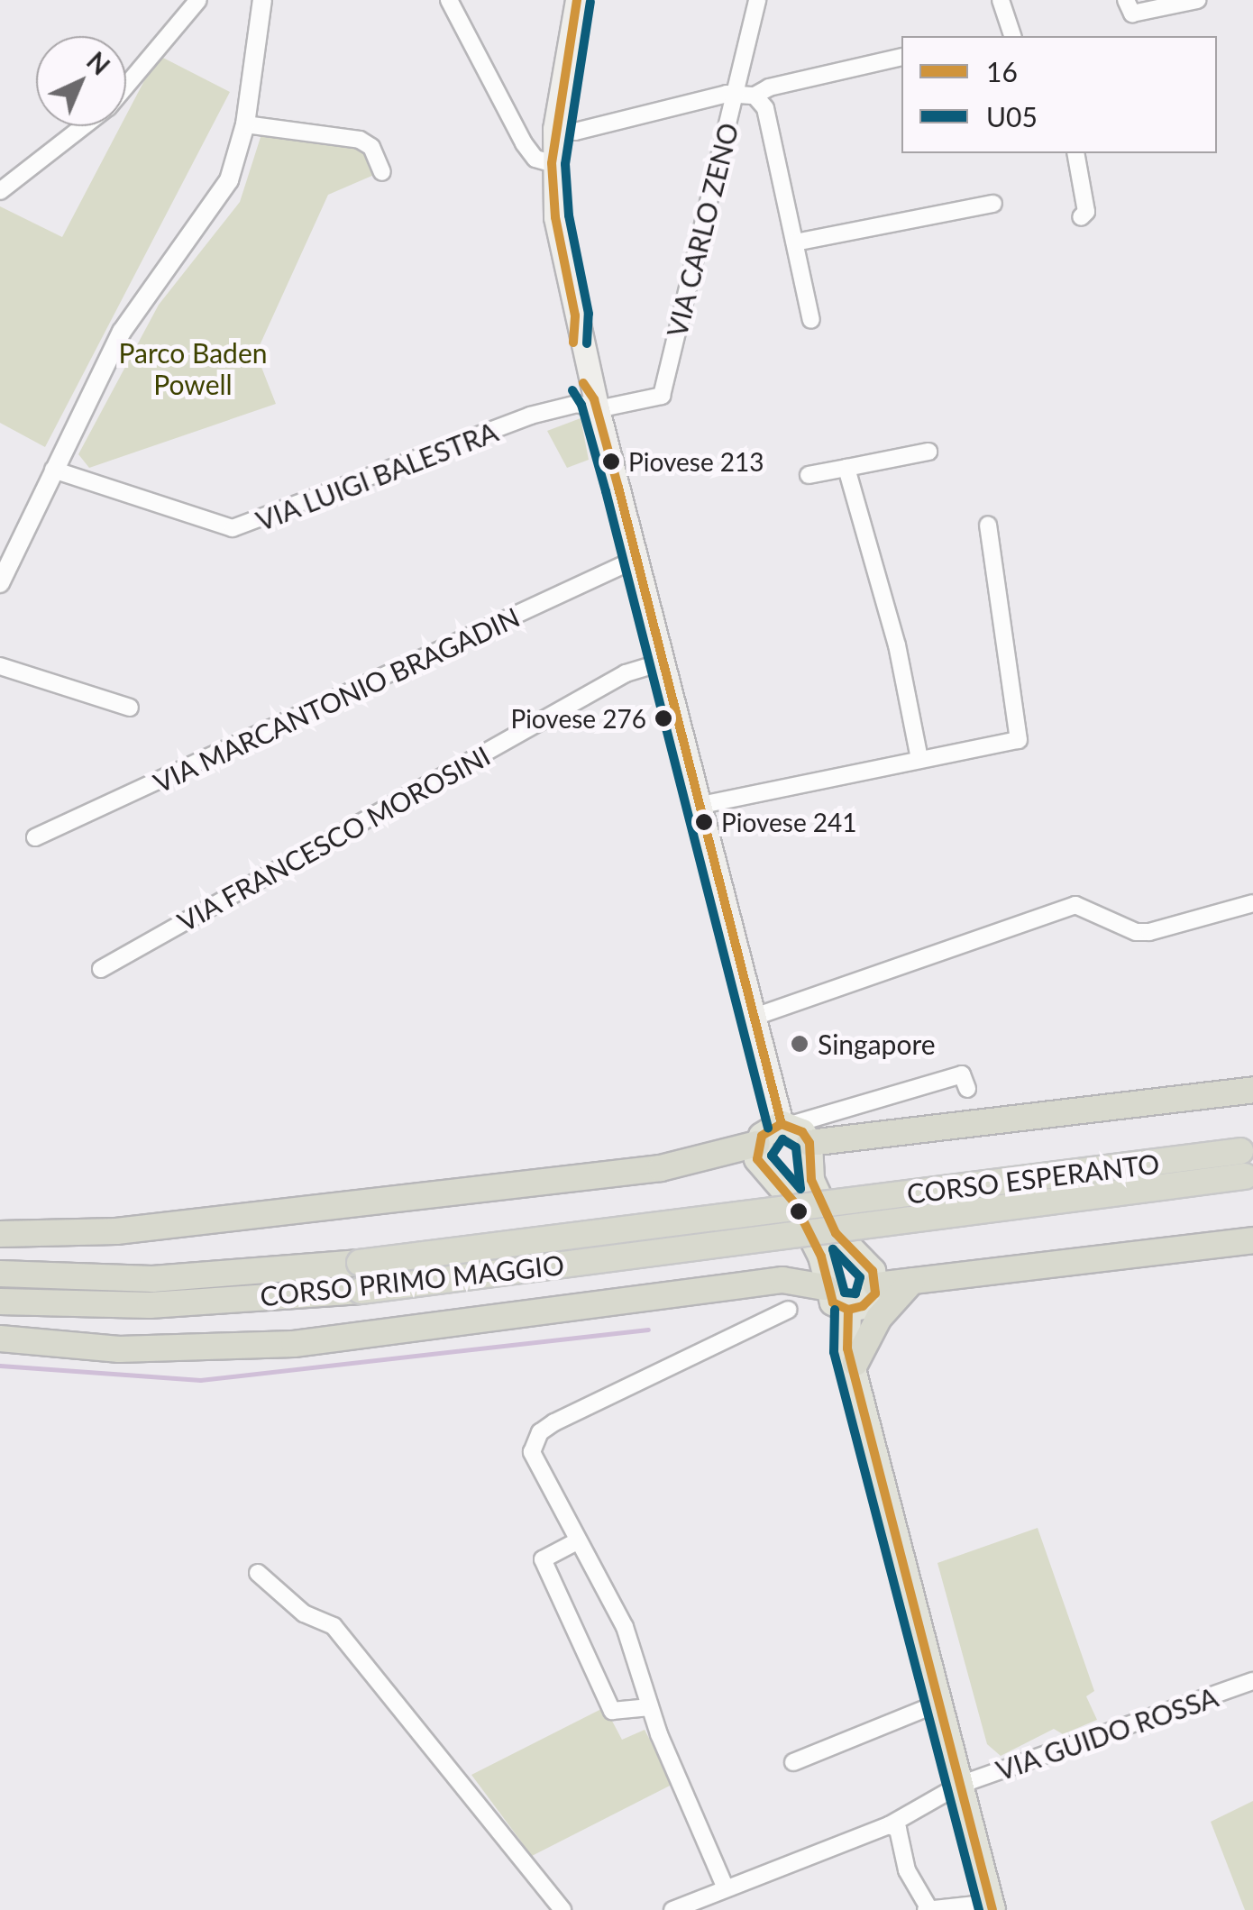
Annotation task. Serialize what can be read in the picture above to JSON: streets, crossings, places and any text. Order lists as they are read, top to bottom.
{
  "streets": {
    "highway": ["CORSO ESPERANTO", "CORSO PRIMO MAGGIO"],
    "street": [
      "VIA CARLO ZENO",
      "VIA LUIGI BALESTRA",
      "VIA MARCANTONIO BRAGADIN",
      "VIA FRANCESCO MOROSINI",
      "VIA GUIDO ROSSA"
    ]
  },
  "crossings": [
    ["VIA CARLO ZENO", "VIA LUIGI BALESTRA"],
    ["CORSO ESPERANTO", "CORSO PRIMO MAGGIO"]
  ],
  "parks": ["Parco Baden Powell"],
  "places": [
    "Piovese 213",
    "Piovese 276",
    "Piovese 241",
    "Singapore"
  ],
  "lines": ["transit line 16", "transit line U05"],
  "legend": ["16", "U05"],
  "north": "top right"
}
